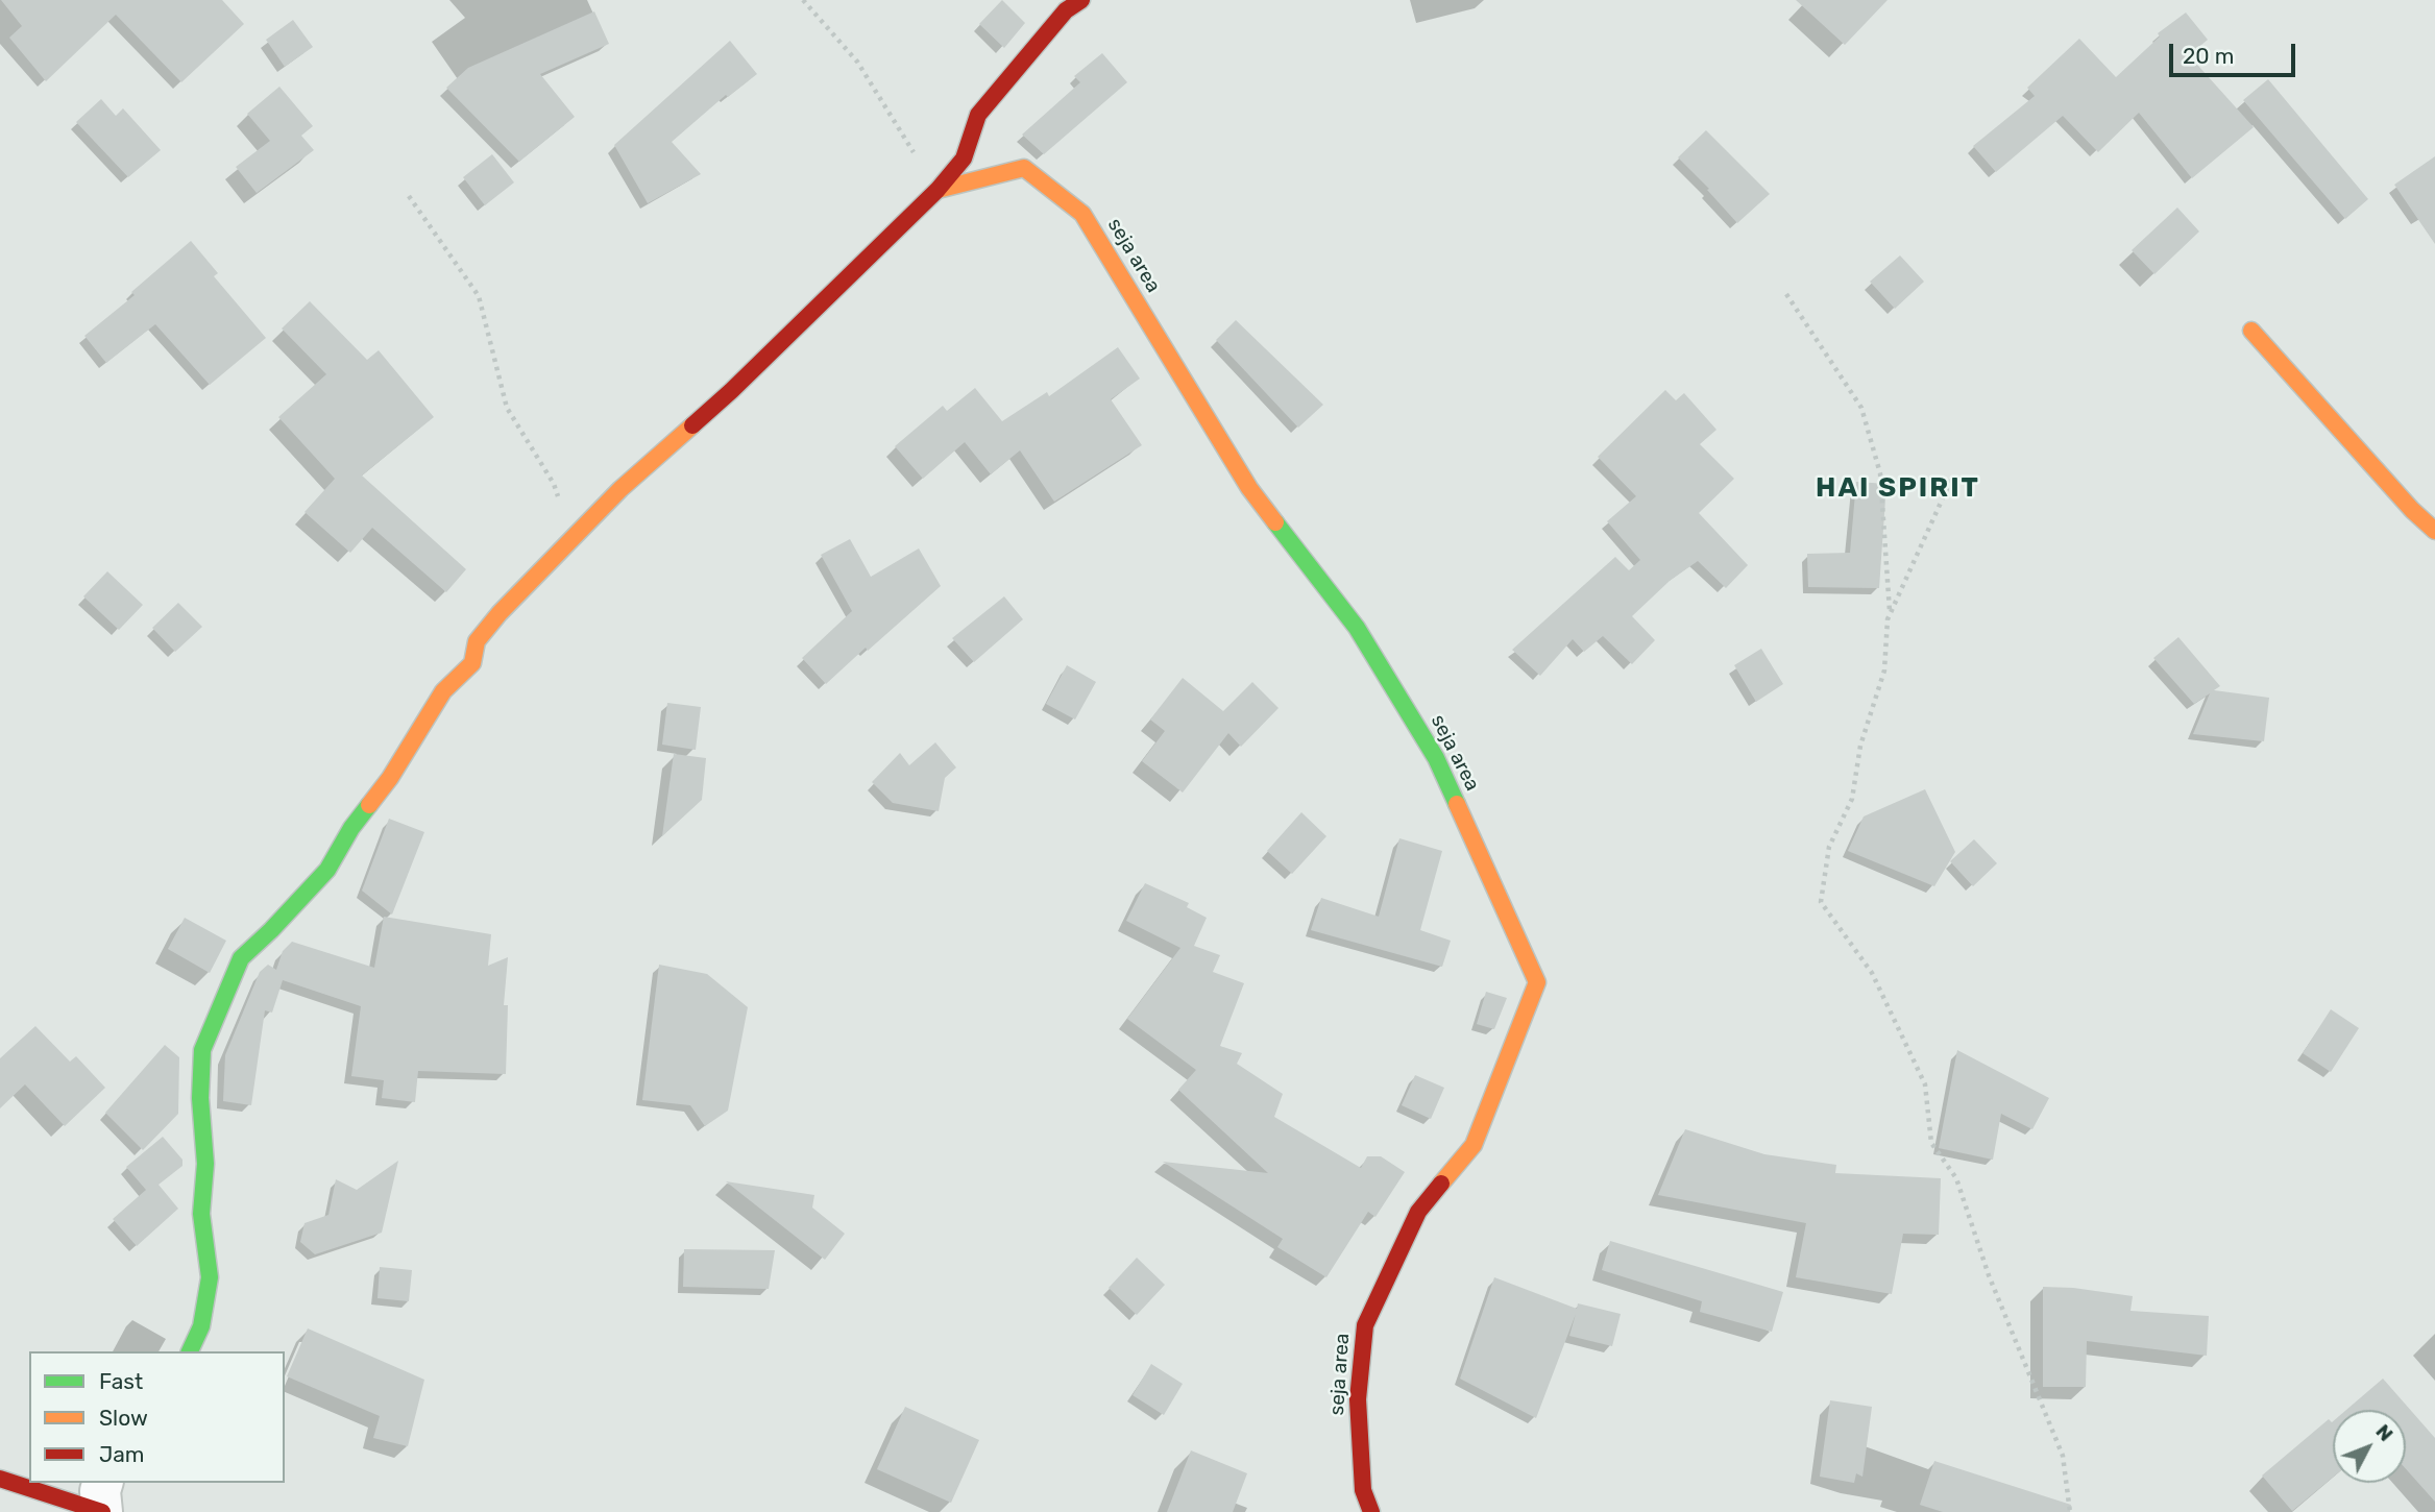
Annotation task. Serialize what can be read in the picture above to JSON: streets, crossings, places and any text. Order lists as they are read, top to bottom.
{
  "streets": {
    "street": ["seja area"]
  },
  "districts": ["HAI SPIRIT"],
  "legend": ["Fast", "Slow", "Jam"],
  "scale_bar": "20 m",
  "north": "top right"
}
